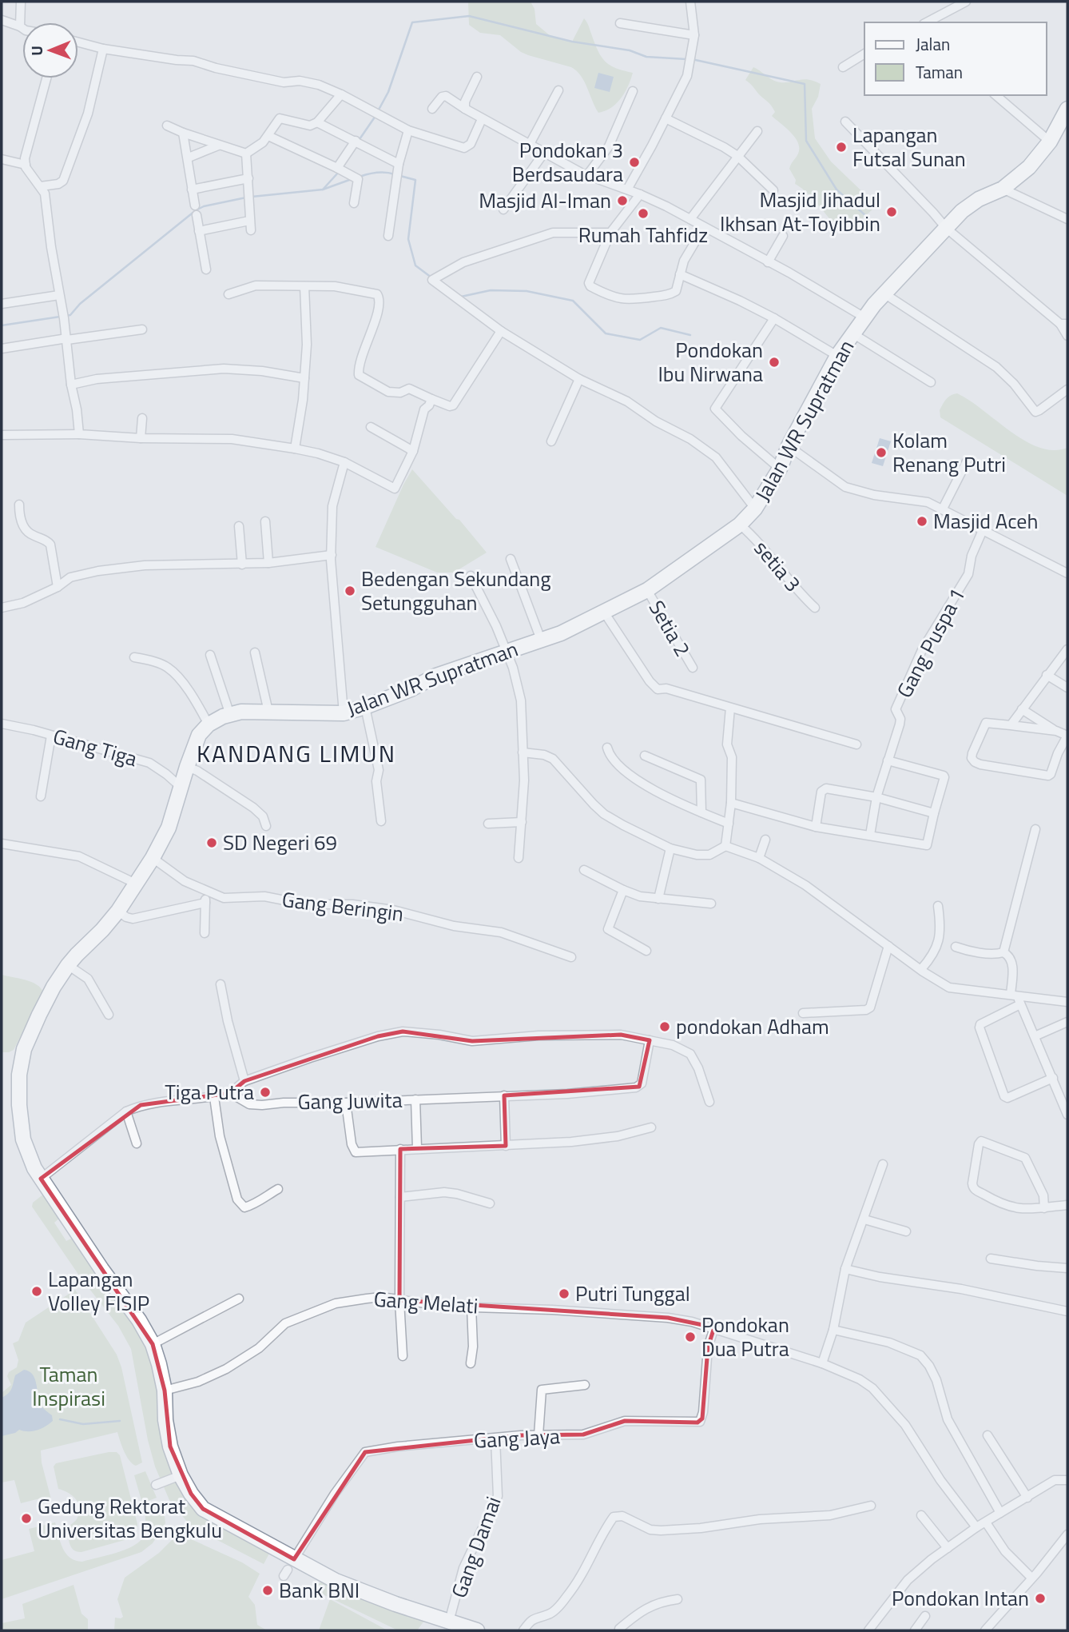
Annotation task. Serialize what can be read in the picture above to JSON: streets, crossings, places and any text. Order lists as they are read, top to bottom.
{
  "streets": {
    "highway": ["Jalan WR Supratman"],
    "street": [
      "setia 3",
      "Setia 2",
      "Gang Puspa 1",
      "Gang Tiga",
      "Gang Beringin",
      "Gang Juwita",
      "Gang Melati",
      "Gang Jaya",
      "Gang Damai"
    ]
  },
  "crossings": [
    ["Jalan WR Supratman", "setia 3"],
    ["Jalan WR Supratman", "Setia 2"],
    ["Gang Melati", "Gang Jaya"],
    ["Gang Jaya", "Gang Damai"]
  ],
  "districts": ["KANDANG LIMUN"],
  "parks": ["Taman Inspirasi"],
  "places": [
    "Lapangan Futsal Sunan",
    "Pondokan 3 Berdsaudara",
    "Masjid Al-Iman",
    "Masjid Jihadul Ikhsan At-Toyibbin",
    "Rumah Tahfidz",
    "Pondokan Ibu Nirwana",
    "Kolam Renang Putri",
    "Masjid Aceh",
    "Bedengan Sekundang Setungguhan",
    "SD Negeri 69",
    "pondokan Adham",
    "Tiga Putra",
    "Lapangan Volley FISIP",
    "Putri Tunggal",
    "Pondokan Dua Putra",
    "Gedung Rektorat Universitas Bengkulu",
    "Bank BNI",
    "Pondokan Intan"
  ],
  "legend": ["Jalan", "Taman"],
  "north": "left"
}
